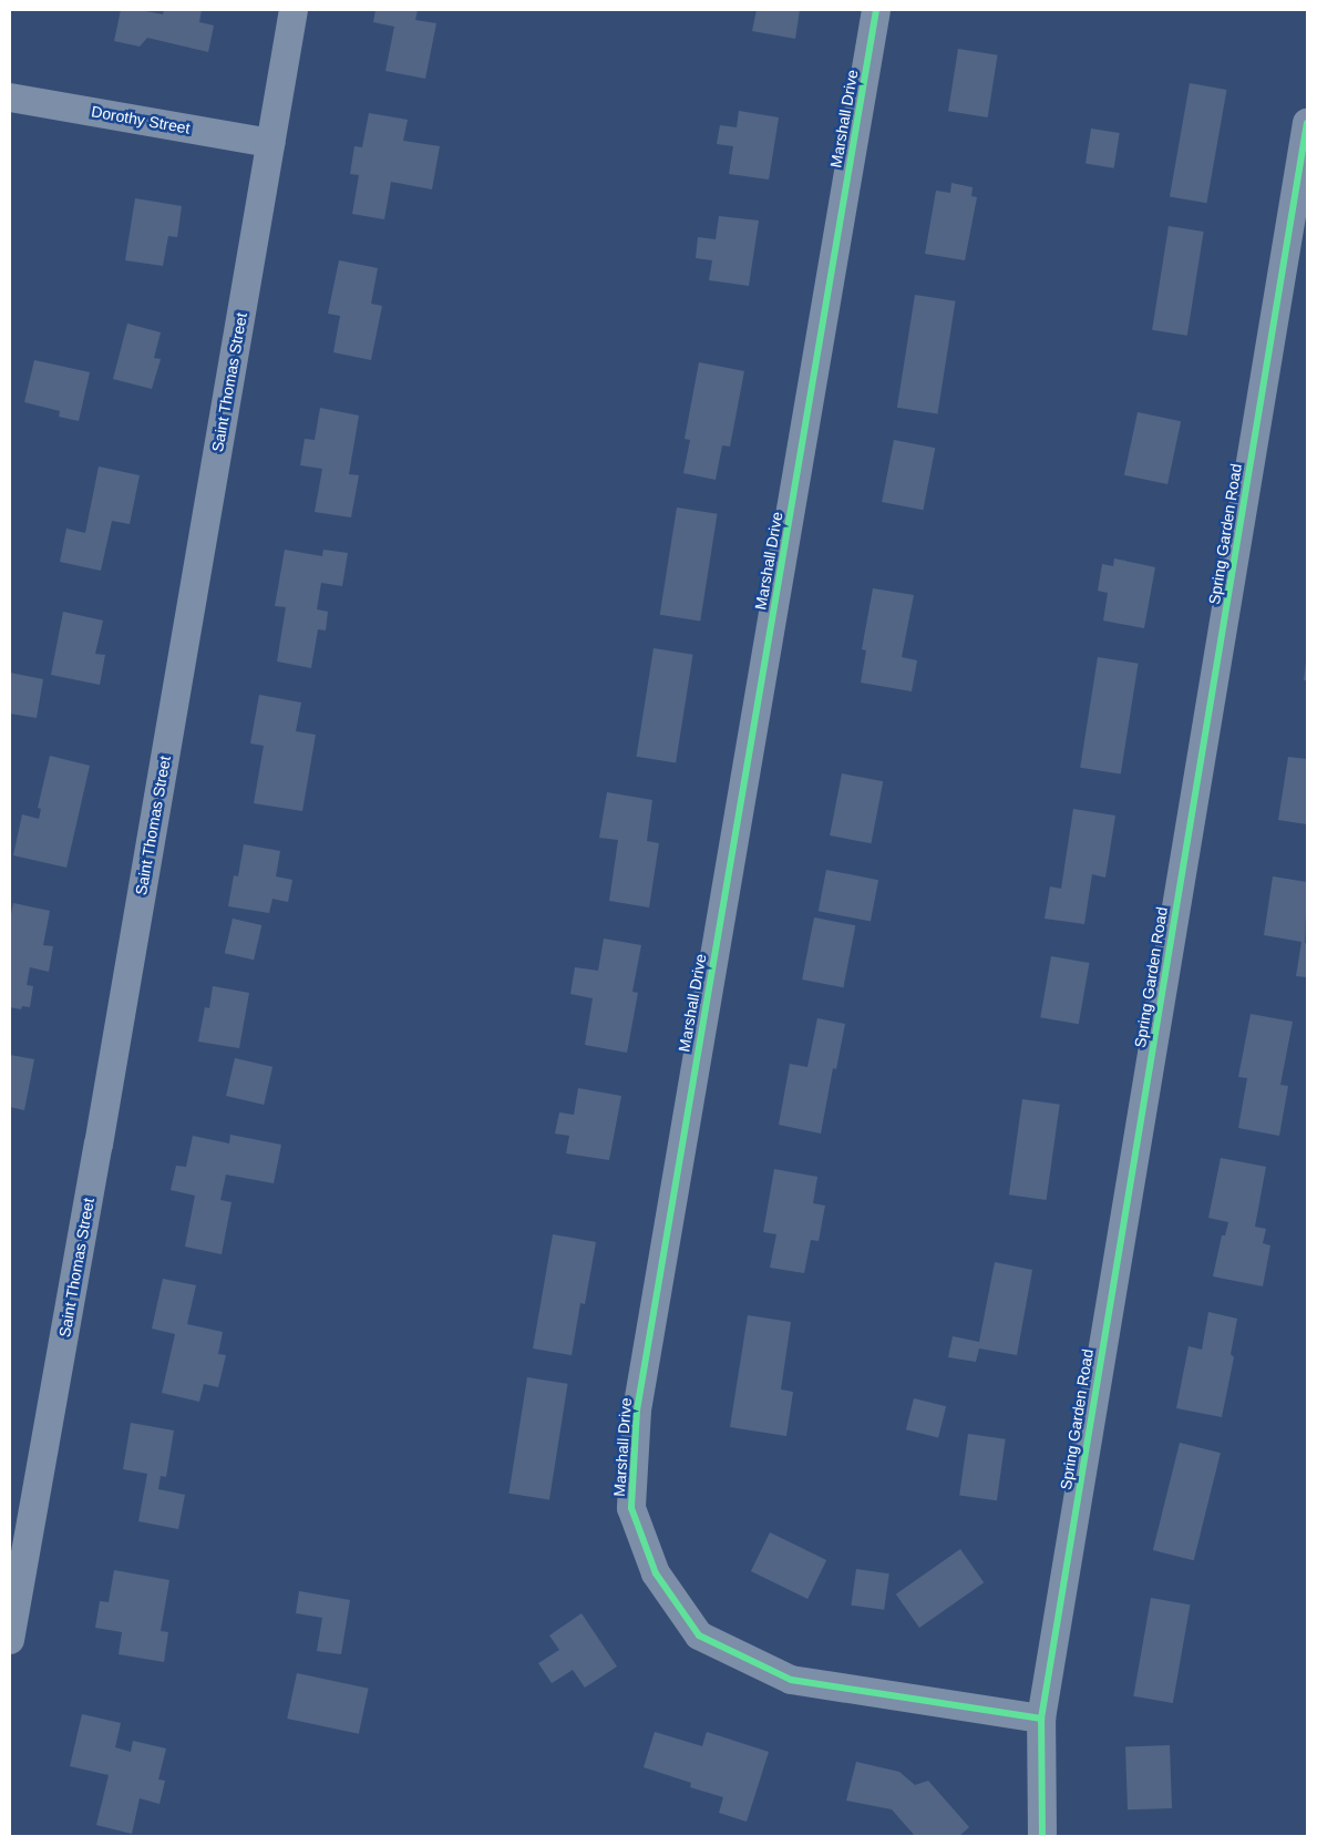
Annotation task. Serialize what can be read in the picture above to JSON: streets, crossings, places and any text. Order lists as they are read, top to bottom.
{
  "streets": {
    "street": [
      "Marshall Drive",
      "Dorothy Street",
      "Saint Thomas Street",
      "Spring Garden Road"
    ]
  },
  "crossings": [
    ["Marshall Drive", "Spring Garden Road"],
    ["Dorothy Street", "Saint Thomas Street"]
  ]
}
